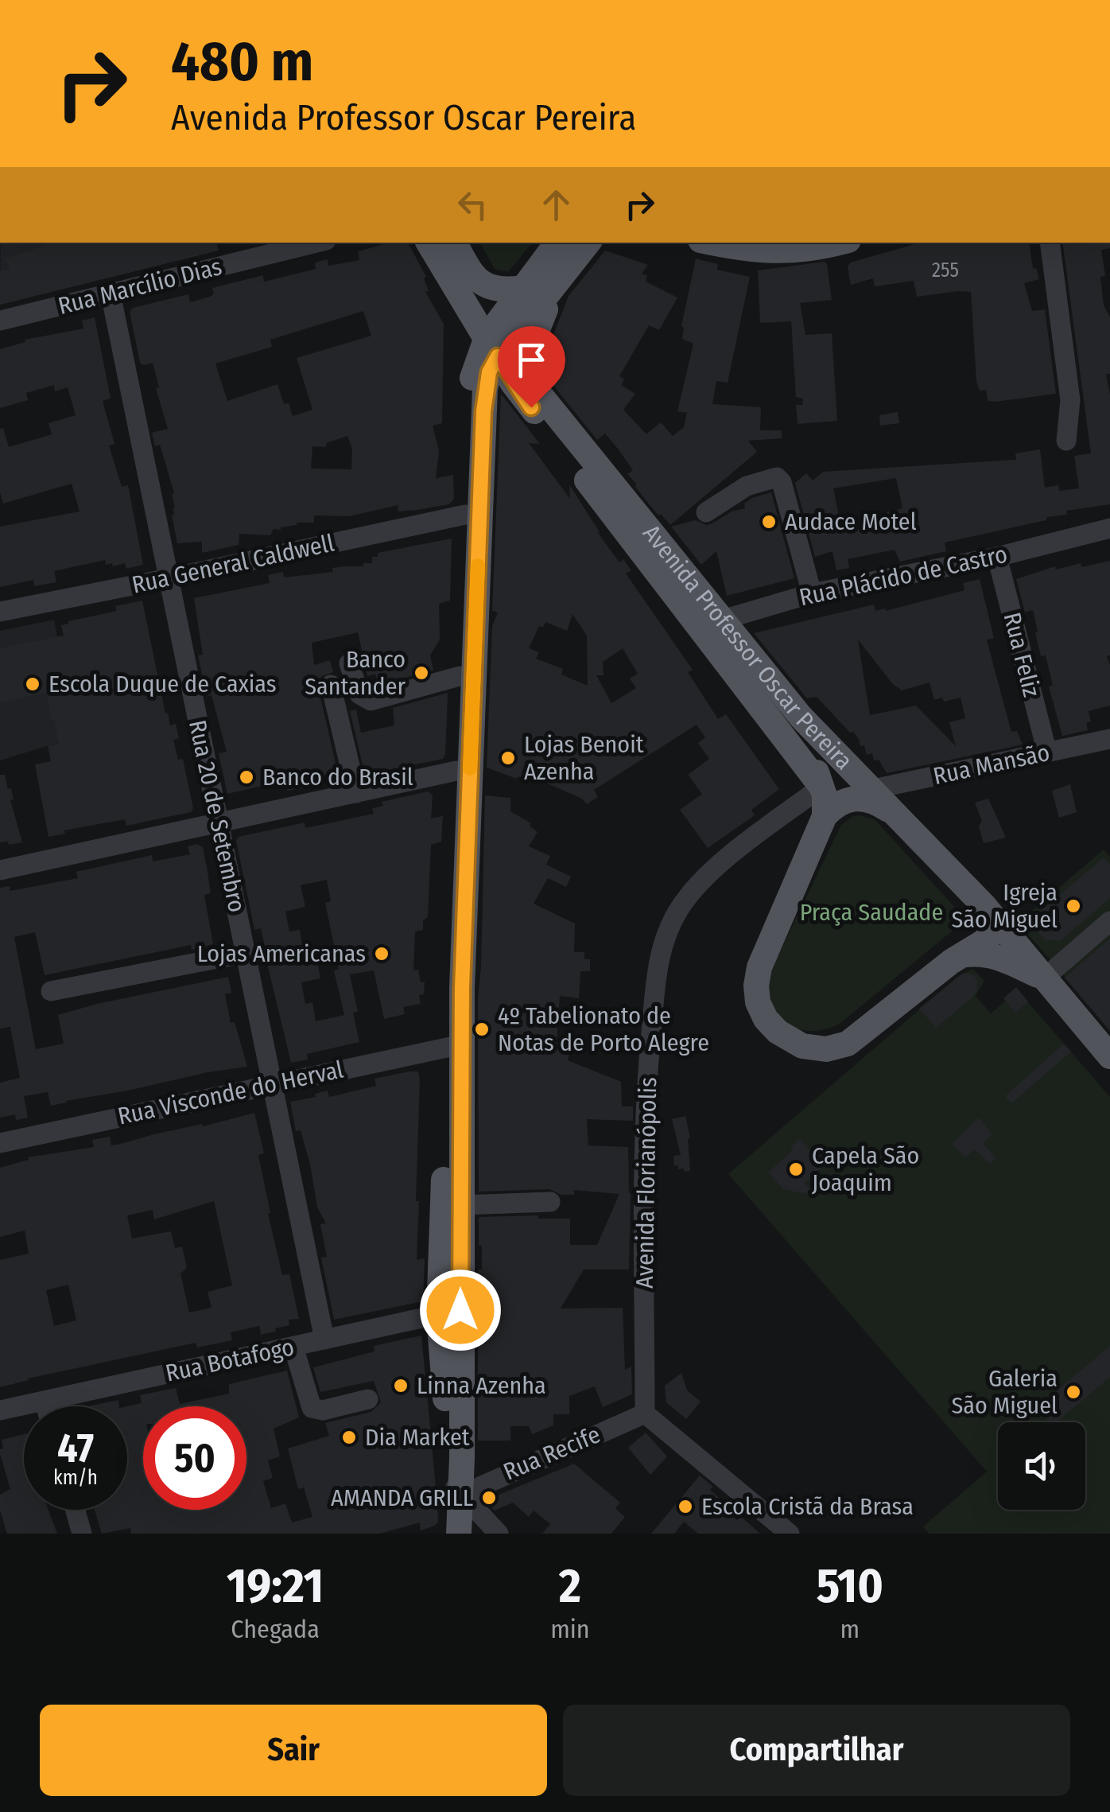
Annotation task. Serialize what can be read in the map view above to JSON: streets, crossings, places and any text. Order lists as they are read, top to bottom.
{
  "streets": {
    "main road": ["Avenida Professor Oscar Pereira"],
    "street": [
      "Rua Marcílio Dias",
      "Rua General Caldwell",
      "Rua Plácido de Castro",
      "Rua Feliz",
      "Rua Mansão",
      "Rua 20 de Setembro",
      "Rua Visconde do Herval",
      "Avenida Florianópolis",
      "Rua Botafogo",
      "Rua Recife"
    ]
  },
  "crossings": [
    ["Rua Marcílio Dias", "Rua 20 de Setembro"],
    ["Rua General Caldwell", "Rua 20 de Setembro"],
    ["Rua Plácido de Castro", "Avenida Professor Oscar Pereira"],
    ["Rua Plácido de Castro", "Rua Feliz"],
    ["Avenida Professor Oscar Pereira", "Rua Mansão"],
    ["Avenida Professor Oscar Pereira", "Avenida Florianópolis"],
    ["Rua Feliz", "Rua Mansão"],
    ["Rua 20 de Setembro", "Rua Visconde do Herval"],
    ["Rua 20 de Setembro", "Rua Botafogo"],
    ["Avenida Florianópolis", "Rua Recife"]
  ],
  "parks": ["Praça Saudade"],
  "places": [
    "Audace Motel",
    "Banco Santander",
    "Escola Duque de Caxias",
    "Lojas Benoit Azenha",
    "Banco do Brasil",
    "Igreja São Miguel",
    "Lojas Americanas",
    "4º Tabelionato de Notas de Porto Alegre",
    "Capela São Joaquim",
    "Linna Azenha",
    "Galeria São Miguel",
    "Dia Market",
    "AMANDA GRILL",
    "Escola Cristã da Brasa"
  ],
  "house_numbers": ["255"],
  "page": {
    "turn": ["480 m", "Avenida Professor Oscar Pereira"],
    "speed": "47 km/h",
    "limit": "50",
    "eta": [
      "19:21",
      "Chegada",
      "2",
      "min",
      "510",
      "m"
    ],
    "buttons": ["Sair", "Compartilhar"]
  }
}
